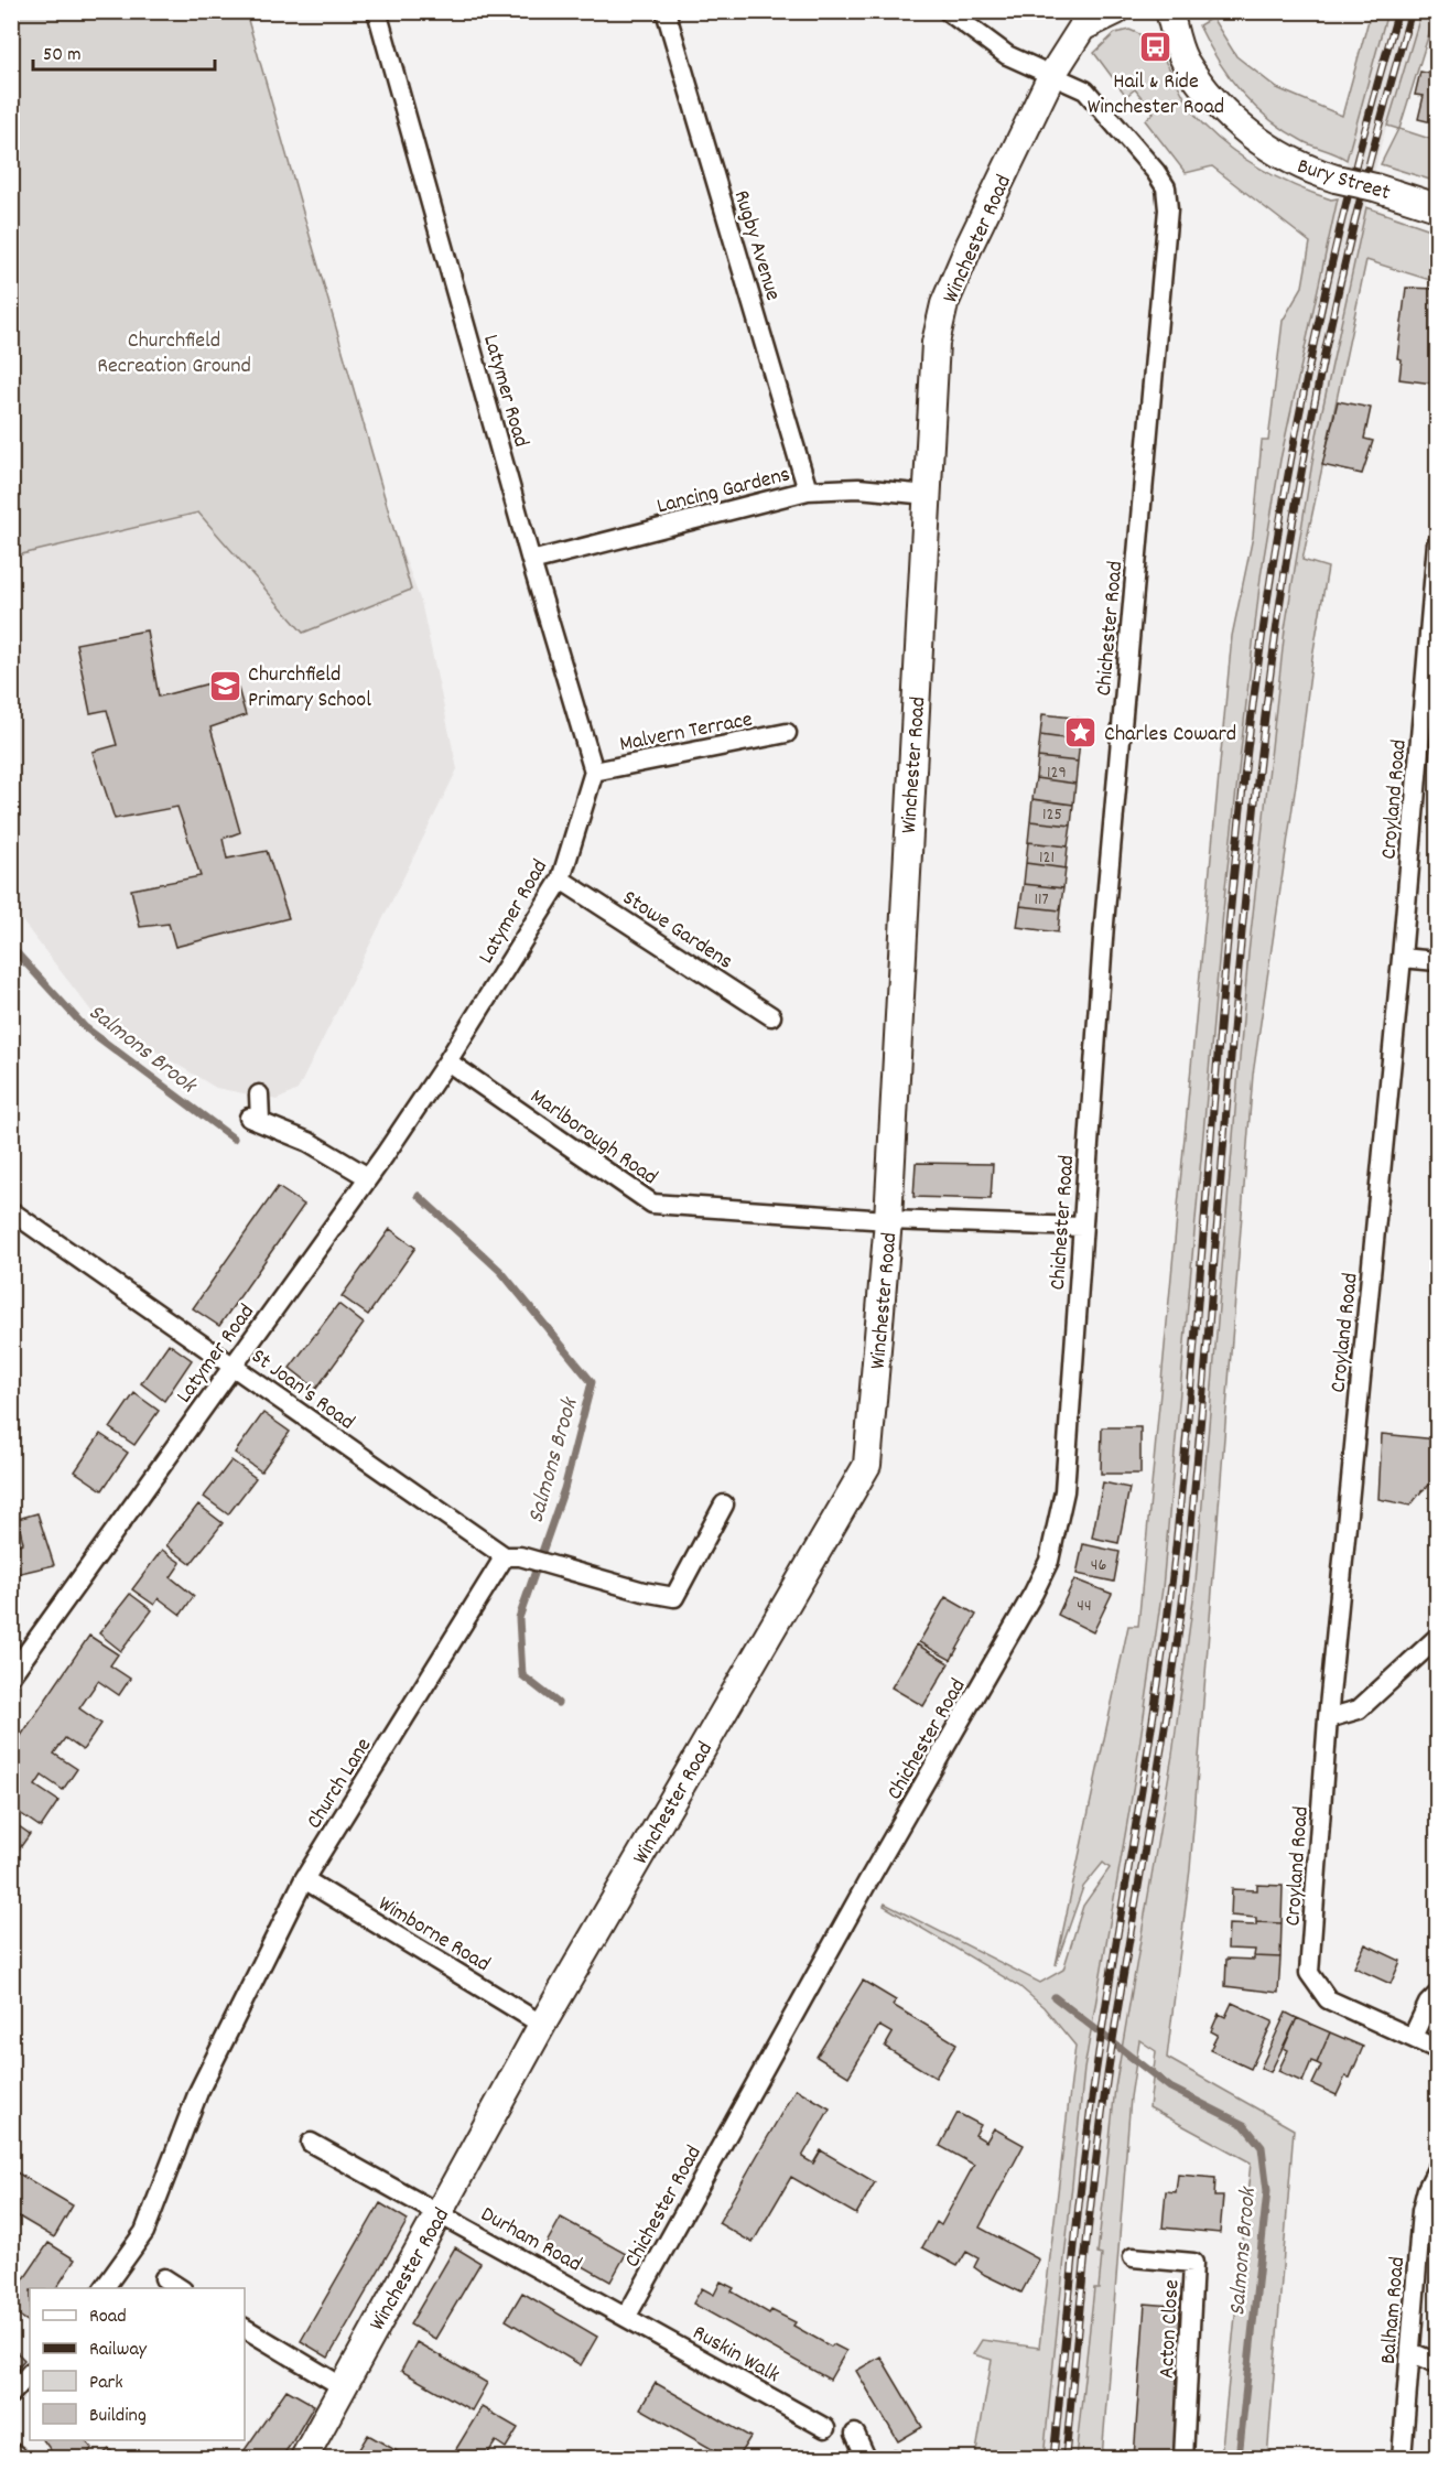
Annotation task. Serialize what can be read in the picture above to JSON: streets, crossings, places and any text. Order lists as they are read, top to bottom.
{
  "streets": {
    "street": [
      "Bury Street",
      "Winchester Road",
      "Rugby Avenue",
      "Latymer Road",
      "Lancing Gardens",
      "Chichester Road",
      "Malvern Terrace",
      "Croyland Road",
      "Stowe Gardens",
      "Marlborough Road",
      "St Joan's Road",
      "Church Lane",
      "Wimborne Road",
      "Durham Road",
      "Balham Road",
      "Acton Close",
      "Ruskin Walk"
    ]
  },
  "crossings": [
    ["Winchester Road", "Lancing Gardens"],
    ["Winchester Road", "Chichester Road"],
    ["Winchester Road", "Marlborough Road"],
    ["Winchester Road", "Wimborne Road"],
    ["Winchester Road", "Durham Road"],
    ["Rugby Avenue", "Lancing Gardens"],
    ["Latymer Road", "Lancing Gardens"],
    ["Latymer Road", "Malvern Terrace"],
    ["Latymer Road", "Stowe Gardens"],
    ["Latymer Road", "Marlborough Road"],
    ["Latymer Road", "St Joan's Road"],
    ["Chichester Road", "Marlborough Road"],
    ["Chichester Road", "Durham Road"],
    ["Chichester Road", "Ruskin Walk"],
    ["St Joan's Road", "Church Lane"],
    ["Church Lane", "Wimborne Road"],
    ["Durham Road", "Ruskin Walk"]
  ],
  "water": ["Salmons Brook"],
  "parks": ["Churchfield Recreation Ground"],
  "places": {
    "bus stop": ["Hail & Ride Winchester Road"],
    "school or university": ["Churchfield Primary School"],
    "place": ["Charles Coward"]
  },
  "house_numbers": [
    "129",
    "125",
    "121",
    "117",
    "46",
    "44"
  ],
  "legend": [
    "Road",
    "Railway",
    "Park",
    "Building"
  ],
  "scale_bar": "50 m"
}
